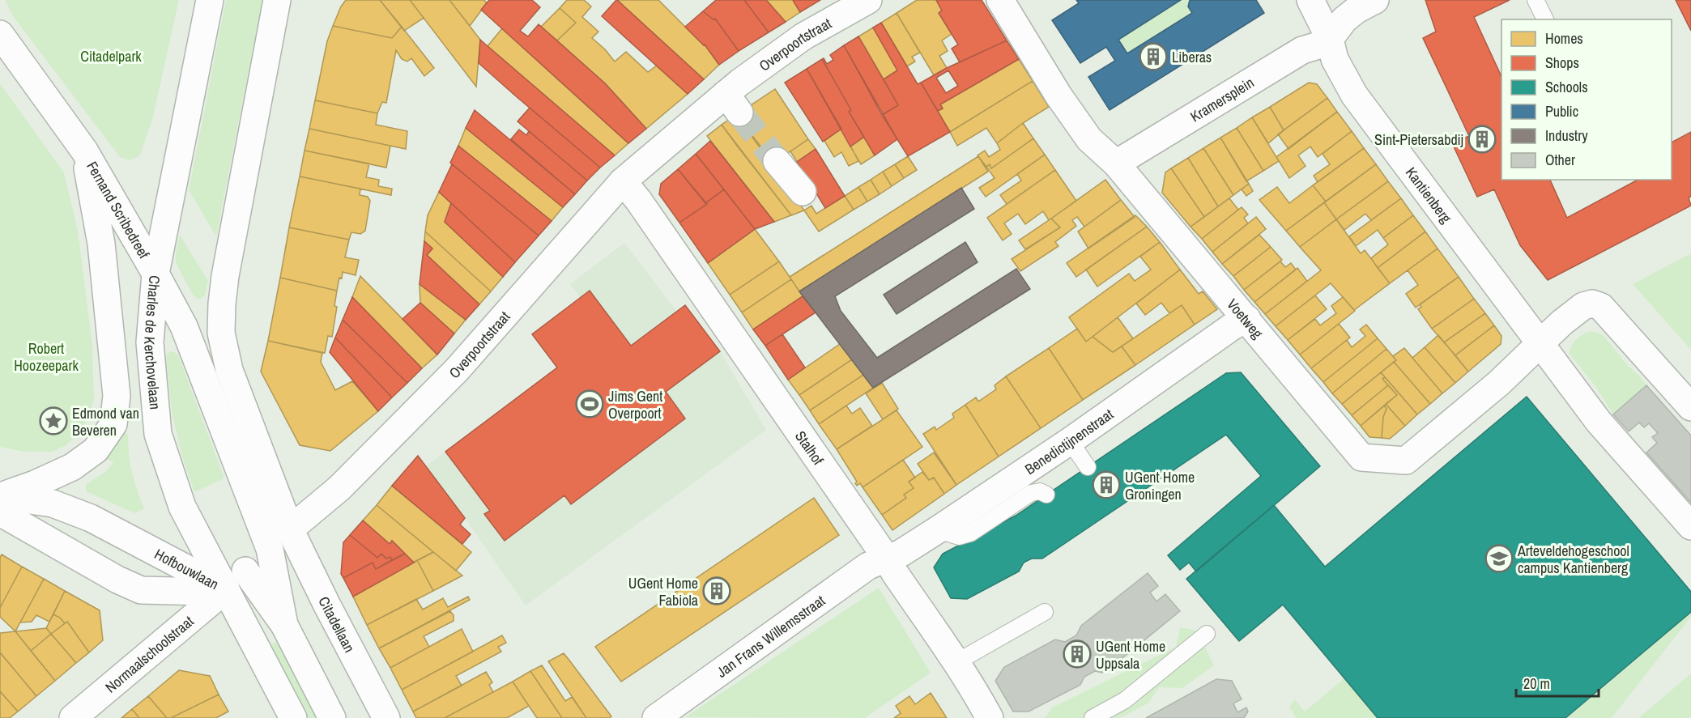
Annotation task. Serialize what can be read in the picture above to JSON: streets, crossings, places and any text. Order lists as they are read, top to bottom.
{
  "streets": {
    "street": [
      "Overpoortstraat",
      "Kramersplein",
      "Kantienberg",
      "Fernand Scribedreef",
      "Voetweg",
      "Charles de Kerchovelaan",
      "Benedictijnenstraat",
      "Stalhof",
      "Hofbouwlaan",
      "Citadellaan",
      "Jan Frans Willemsstraat",
      "Normaalschoolstraat"
    ]
  },
  "crossings": [
    ["Overpoortstraat", "Fernand Scribedreef"],
    ["Overpoortstraat", "Charles de Kerchovelaan"],
    ["Overpoortstraat", "Stalhof"],
    ["Overpoortstraat", "Hofbouwlaan"],
    ["Overpoortstraat", "Citadellaan"],
    ["Overpoortstraat", "Normaalschoolstraat"],
    ["Kramersplein", "Kantienberg"],
    ["Kramersplein", "Voetweg"],
    ["Kantienberg", "Voetweg"],
    ["Fernand Scribedreef", "Charles de Kerchovelaan"],
    ["Voetweg", "Benedictijnenstraat"],
    ["Charles de Kerchovelaan", "Hofbouwlaan"],
    ["Charles de Kerchovelaan", "Normaalschoolstraat"],
    ["Benedictijnenstraat", "Stalhof"],
    ["Benedictijnenstraat", "Jan Frans Willemsstraat"],
    ["Stalhof", "Jan Frans Willemsstraat"],
    ["Hofbouwlaan", "Normaalschoolstraat"]
  ],
  "parks": ["Citadelpark", "Robert Hoozeepark"],
  "places": {
    "building": [
      "Liberas",
      "Sint-Pietersabdij",
      "UGent Home Groningen",
      "UGent Home Fabiola",
      "UGent Home Uppsala"
    ],
    "sports": ["Jims Gent Overpoort"],
    "place": ["Edmond van Beveren"],
    "school or university": ["Arteveldehogeschool campus Kantienberg"]
  },
  "legend": [
    "Homes",
    "Shops",
    "Schools",
    "Public",
    "Industry",
    "Other"
  ],
  "scale_bar": "20 m"
}
